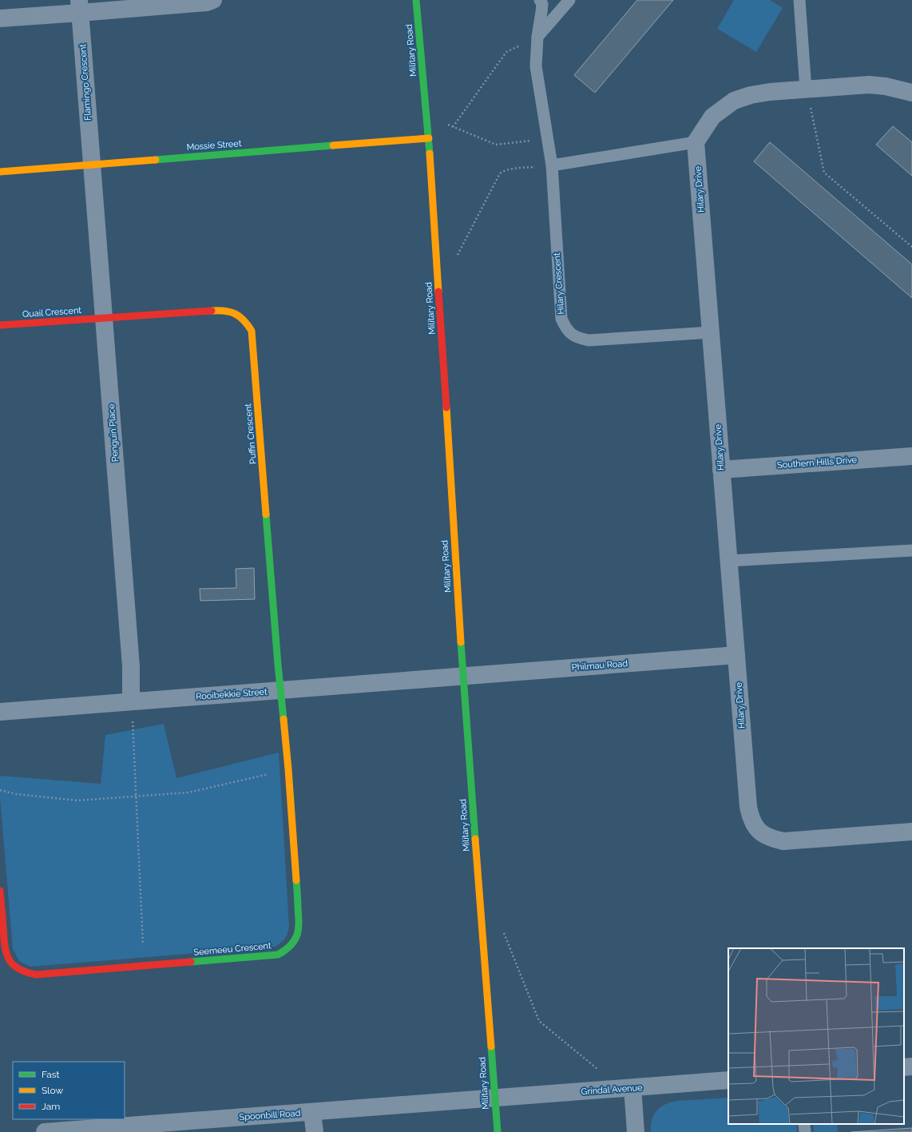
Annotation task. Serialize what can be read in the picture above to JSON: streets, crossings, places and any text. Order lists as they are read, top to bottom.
{
  "streets": {
    "street": [
      "Military Road",
      "Flamingo Crescent",
      "Mossie Street",
      "Hilary Drive",
      "Quail Crescent",
      "Penguin Place",
      "Puffin Crescent",
      "Southern Hills Drive",
      "Philmau Road",
      "Rooibekkie Street",
      "Seemeeu Crescent",
      "Grindal Avenue",
      "Spoonbill Road"
    ],
    "lane": ["Hilary Crescent"]
  },
  "crossings": [
    ["Military Road", "Mossie Street"],
    ["Military Road", "Philmau Road"],
    ["Military Road", "Rooibekkie Street"],
    ["Military Road", "Grindal Avenue"],
    ["Military Road", "Spoonbill Road"],
    ["Flamingo Crescent", "Mossie Street"],
    ["Flamingo Crescent", "Penguin Place"],
    ["Mossie Street", "Penguin Place"],
    ["Hilary Drive", "Hilary Crescent"],
    ["Hilary Drive", "Southern Hills Drive"],
    ["Hilary Drive", "Philmau Road"],
    ["Quail Crescent", "Penguin Place"],
    ["Quail Crescent", "Puffin Crescent"],
    ["Penguin Place", "Puffin Crescent"],
    ["Penguin Place", "Rooibekkie Street"],
    ["Puffin Crescent", "Rooibekkie Street"],
    ["Puffin Crescent", "Seemeeu Crescent"],
    ["Philmau Road", "Rooibekkie Street"],
    ["Rooibekkie Street", "Seemeeu Crescent"],
    ["Grindal Avenue", "Spoonbill Road"]
  ],
  "legend": ["Fast", "Slow", "Jam"]
}
